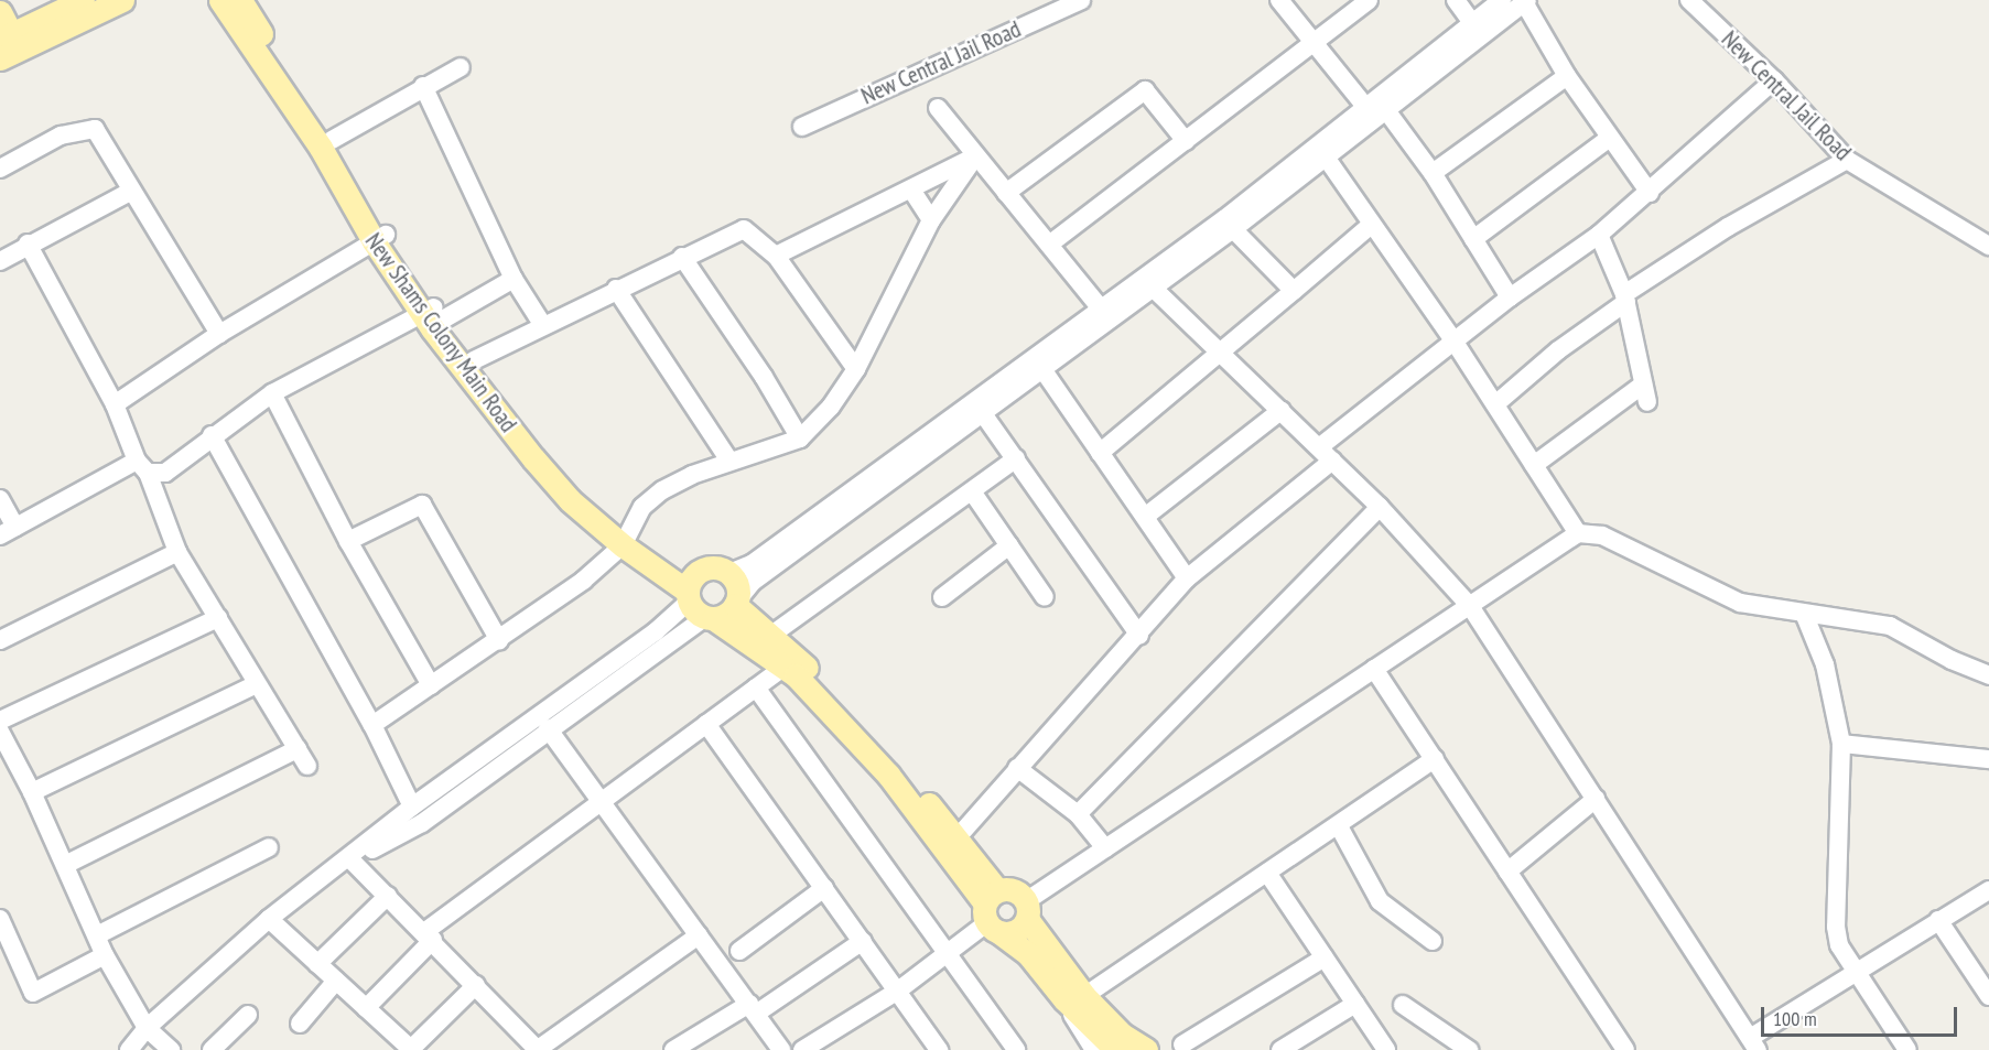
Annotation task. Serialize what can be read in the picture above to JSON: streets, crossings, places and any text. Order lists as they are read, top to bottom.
{
  "streets": {
    "main road": ["New Shams Colony Main Road"],
    "street": ["New Central Jail Road"]
  },
  "scale_bar": "100 m"
}
